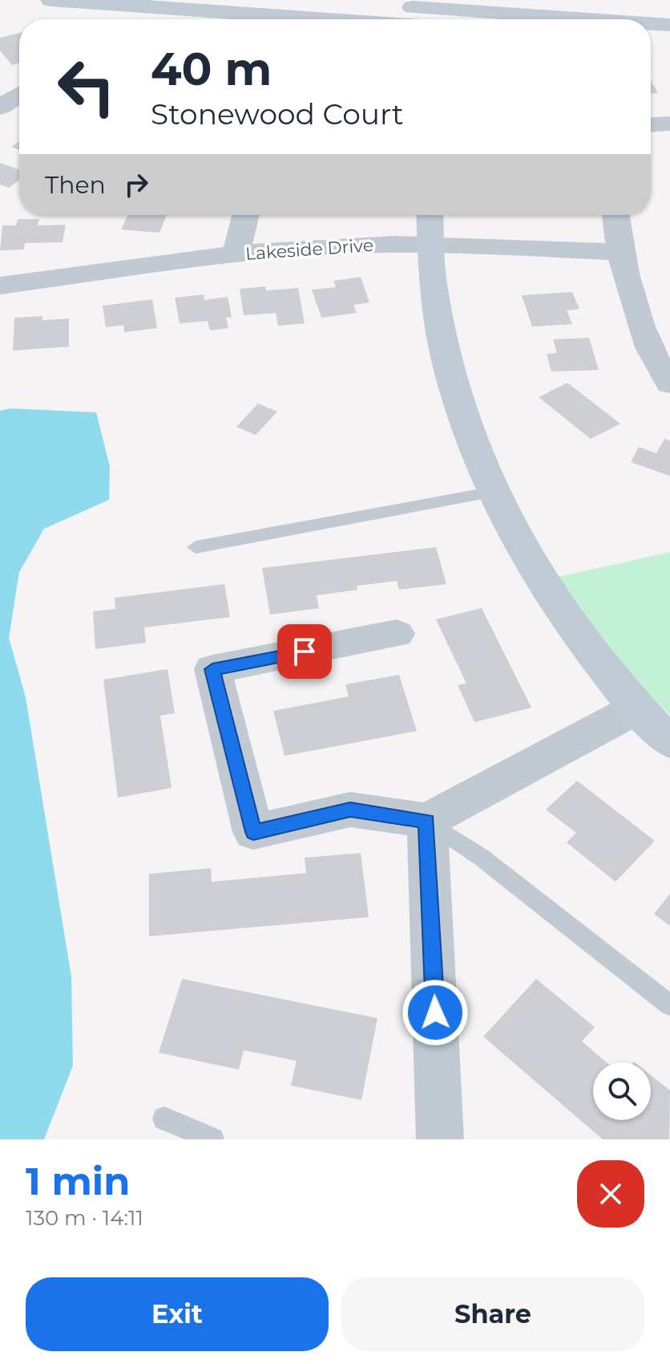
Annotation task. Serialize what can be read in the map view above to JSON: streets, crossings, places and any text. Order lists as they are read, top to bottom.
{
  "streets": {
    "street": ["Lakeside Drive"]
  },
  "page": {
    "turn": ["40 m", "Stonewood Court"],
    "then": "Then",
    "heading": ["1 min", "130 m · 14:11"],
    "buttons": ["Exit", "Share"]
  }
}
